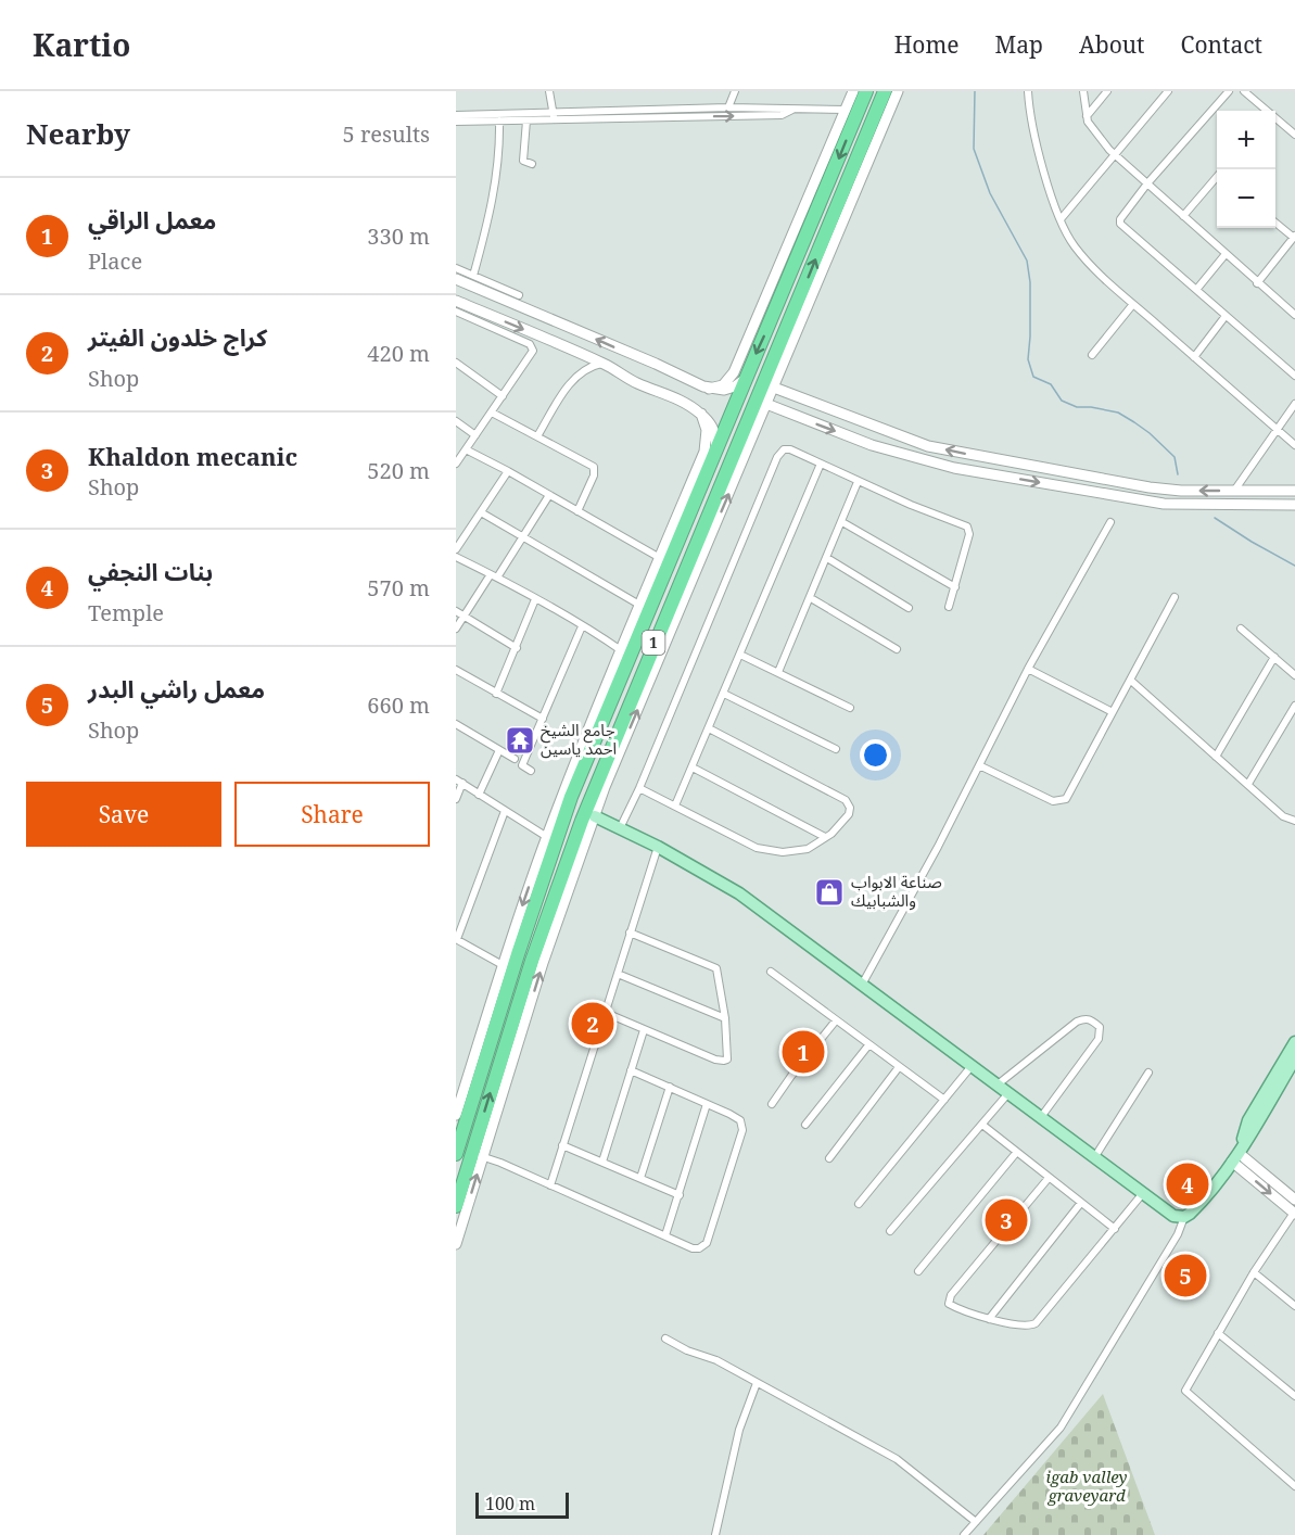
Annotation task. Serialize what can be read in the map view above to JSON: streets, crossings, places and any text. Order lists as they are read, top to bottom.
{
  "streets": {
    "highway": ["1"]
  },
  "parks": ["igab valley graveyard"],
  "places": {
    "temple": ["جامع الشيخ احمد ياسين"],
    "shop": ["صناعة الابواب والشبابيك"]
  },
  "scale_bar": "100 m",
  "page": {
    "header": "Kartio",
    "nav": [
      "Home",
      "Map",
      "About",
      "Contact"
    ],
    "heading": ["Nearby", "5 results"],
    "map_buttons": ["+", "−"],
    "list": [
      {
        "mark": "1",
        "name": "معمل الراقي",
        "note": "Place",
        "value": "330 m"
      },
      {
        "mark": "2",
        "name": "كراج خلدون الفيتر",
        "note": "Shop",
        "value": "420 m"
      },
      {
        "mark": "3",
        "name": "Khaldon mecanic",
        "note": "Shop",
        "value": "520 m"
      },
      {
        "mark": "4",
        "name": "بنات النجفي",
        "note": "Temple",
        "value": "570 m"
      },
      {
        "mark": "5",
        "name": "معمل راشي البدر",
        "note": "Shop",
        "value": "660 m"
      }
    ],
    "buttons": ["Save", "Share"],
    "pins": [
      "2",
      "1",
      "4",
      "3",
      "5"
    ],
    "scale": "100 m"
  }
}
